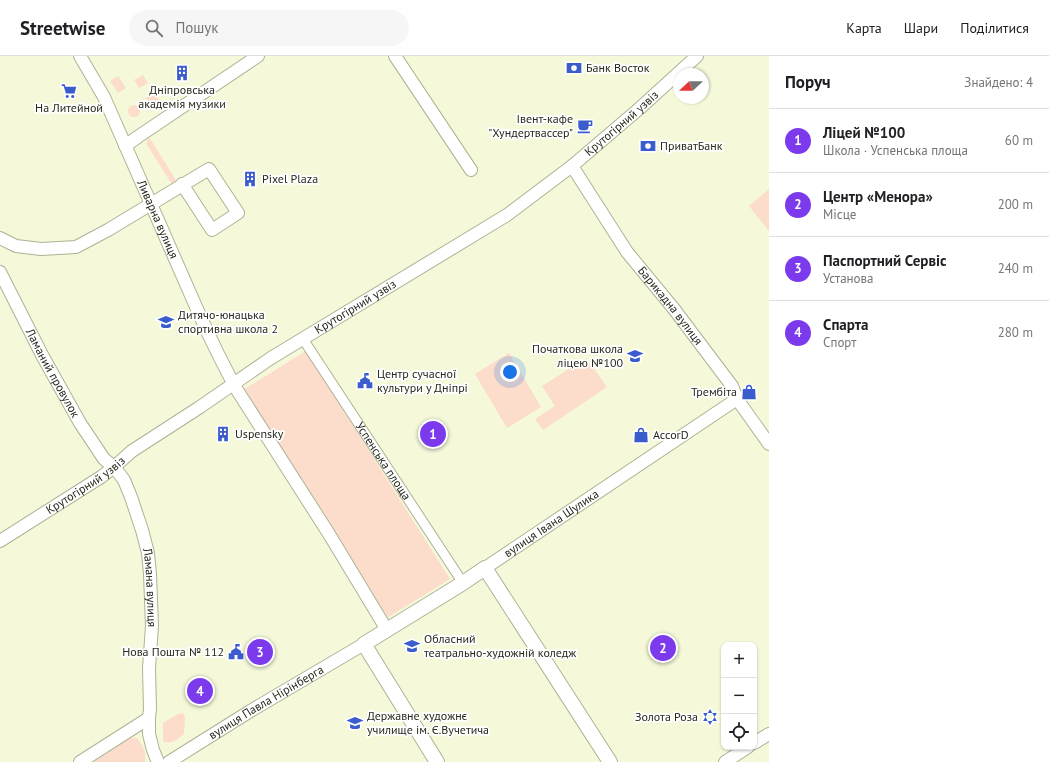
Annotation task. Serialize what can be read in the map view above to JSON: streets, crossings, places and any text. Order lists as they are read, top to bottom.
{
  "streets": {
    "street": [
      "Крутогірний узвіз",
      "Ливарна вулиця",
      "Барикадна вулиця",
      "Ламаний провулок",
      "Успенська площа",
      "вулиця Івана Шулика",
      "Ламана вулиця",
      "вулиця Павла Нірінберга"
    ]
  },
  "crossings": [
    ["Крутогірний узвіз", "Ливарна вулиця"],
    ["Крутогірний узвіз", "Барикадна вулиця"],
    ["Крутогірний узвіз", "Ламаний провулок"],
    ["Крутогірний узвіз", "Успенська площа"],
    ["Крутогірний узвіз", "Ламана вулиця"],
    ["Барикадна вулиця", "вулиця Івана Шулика"],
    ["Ламаний провулок", "Ламана вулиця"],
    ["Успенська площа", "вулиця Івана Шулика"],
    ["вулиця Івана Шулика", "вулиця Павла Нірінберга"]
  ],
  "places": {
    "bank": ["Банк Восток", "ПриватБанк"],
    "building": ["Дніпровська академія музики", "Pixel Plaza", "Uspensky"],
    "supermarket": ["На Литейной"],
    "cafe": ["Івент-кафе \"Хундертвассер\""],
    "school or university": [
      "Дитячо-юнацька спортивна школа 2",
      "Початкова школа ліцею №100",
      "Обласний театрально-художній коледж",
      "Державне художнє училище ім. Є.Вучетича"
    ],
    "public building": ["Центр сучасної культури у Дніпрі", "Нова Пошта № 112"],
    "shop": ["Трембіта", "AccorD"],
    "synagogue": ["Золота Роза"]
  },
  "north": "left",
  "page": {
    "header": "Streetwise",
    "search": "Пошук",
    "nav": ["Карта", "Шари", "Поділитися"],
    "heading": ["Поруч", "Знайдено: 4"],
    "list": [
      {
        "mark": "1",
        "name": "Ліцей №100",
        "note": "Школа · Успенська площа",
        "value": "60 m"
      },
      {
        "mark": "2",
        "name": "Центр «Менора»",
        "note": "Місце",
        "value": "200 m"
      },
      {
        "mark": "3",
        "name": "Паспортний Сервіс",
        "note": "Установа",
        "value": "240 m"
      },
      {
        "mark": "4",
        "name": "Спарта",
        "note": "Спорт",
        "value": "280 m"
      }
    ],
    "pins": [
      "1",
      "2",
      "3",
      "4"
    ],
    "map_buttons": ["+", "−"]
  }
}
